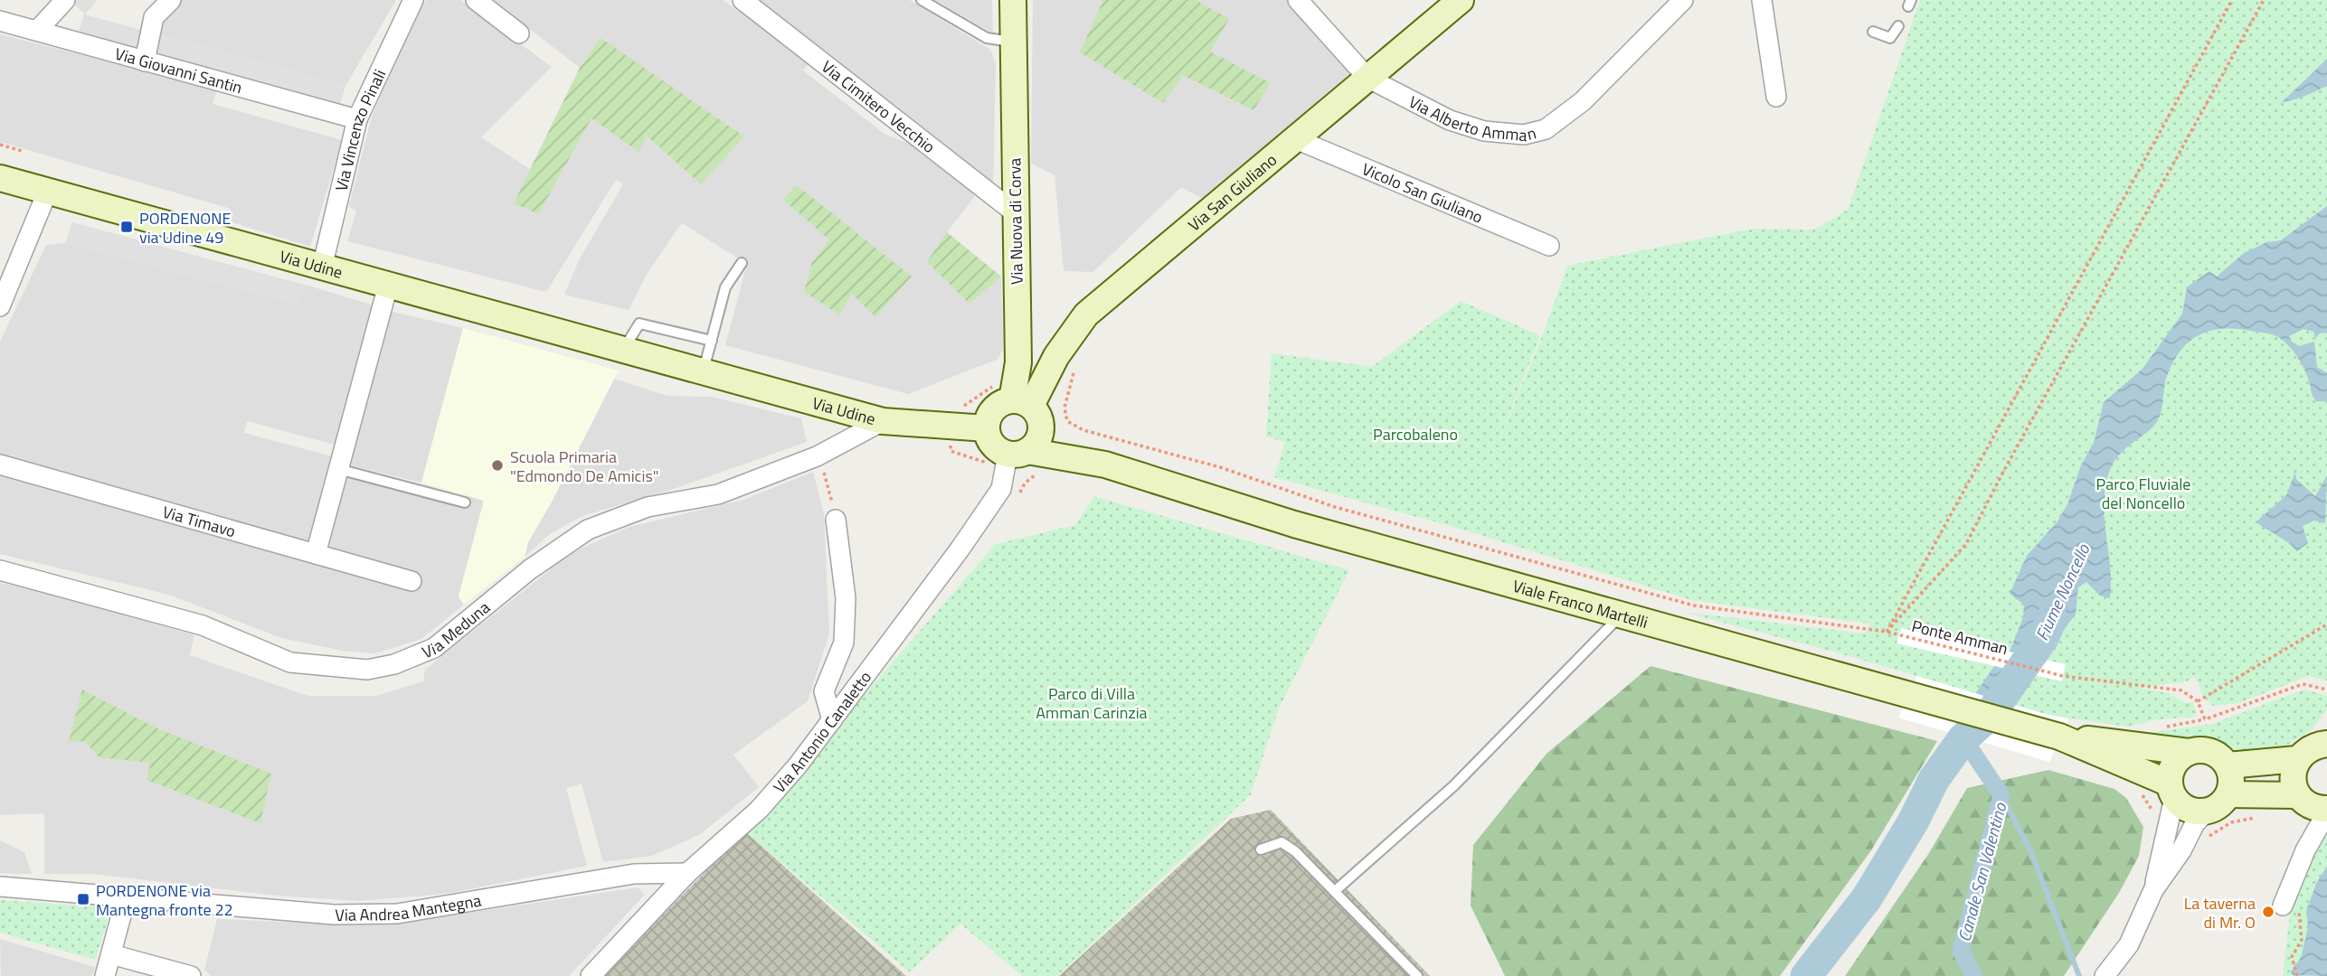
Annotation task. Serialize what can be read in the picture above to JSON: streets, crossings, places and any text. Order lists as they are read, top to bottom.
{
  "streets": {
    "main road": [
      "Via San Giuliano",
      "Via Nuova di Corva",
      "Via Udine",
      "Viale Franco Martelli"
    ],
    "street": [
      "Via Giovanni Santin",
      "Via Cimitero Vecchio",
      "Via Alberto Amman",
      "Via Vincenzo Pinali",
      "Vicolo San Giuliano",
      "Via Timavo",
      "Via Meduna",
      "Via Antonio Canaletto",
      "Via Andrea Mantegna"
    ],
    "path": ["Ponte Amman"]
  },
  "crossings": [
    ["Via Giovanni Santin", "Via Vincenzo Pinali"],
    ["Via Cimitero Vecchio", "Via Nuova di Corva"],
    ["Via Alberto Amman", "Via San Giuliano"],
    ["Via Vincenzo Pinali", "Via Udine"],
    ["Via San Giuliano", "Vicolo San Giuliano"],
    ["Via San Giuliano", "Via Nuova di Corva"],
    ["Via San Giuliano", "Via Udine"],
    ["Via San Giuliano", "Viale Franco Martelli"],
    ["Via San Giuliano", "Via Antonio Canaletto"],
    ["Via Nuova di Corva", "Via Udine"],
    ["Via Nuova di Corva", "Viale Franco Martelli"],
    ["Via Nuova di Corva", "Via Antonio Canaletto"],
    ["Via Udine", "Viale Franco Martelli"],
    ["Via Udine", "Via Meduna"],
    ["Via Udine", "Via Antonio Canaletto"],
    ["Viale Franco Martelli", "Via Antonio Canaletto"],
    ["Via Antonio Canaletto", "Via Andrea Mantegna"]
  ],
  "water": ["Fiume Noncello", "Canale San Valentino"],
  "parks": ["Parcobaleno", "Parco Fluviale del Noncello", "Parco di Villa Amman Carinzia"],
  "places": {
    "transit": ["PORDENONE via Udine 49", "PORDENONE via Mantegna fronte 22"],
    "other": ["Scuola Primaria \"Edmondo De Amicis\"", "La taverna di Mr. O"]
  }
}
